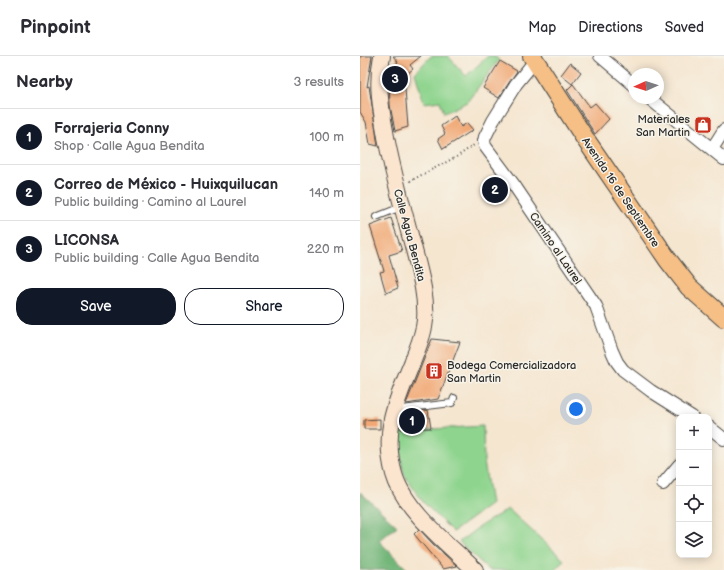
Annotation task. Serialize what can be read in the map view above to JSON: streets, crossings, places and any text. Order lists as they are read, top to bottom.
{
  "streets": {
    "main road": ["Avenida 16 de Septiembre", "Calle Agua Bendita"],
    "street": ["Camino al Laurel"]
  },
  "crossings": [
    ["Avenida 16 de Septiembre", "Camino al Laurel"]
  ],
  "places": {
    "shop": ["Materiales San Martin"],
    "building": ["Bodega Comercializadora San Martin"]
  },
  "north": "left",
  "page": {
    "header": "Pinpoint",
    "nav": ["Map", "Directions", "Saved"],
    "heading": ["Nearby", "3 results"],
    "pins": ["3", "2", "1"],
    "list": [
      {
        "mark": "1",
        "name": "Forrajeria Conny",
        "note": "Shop · Calle Agua Bendita",
        "value": "100 m"
      },
      {
        "mark": "2",
        "name": "Correo de México - Huixquilucan",
        "note": "Public building · Camino al Laurel",
        "value": "140 m"
      },
      {
        "mark": "3",
        "name": "LICONSA",
        "note": "Public building · Calle Agua Bendita",
        "value": "220 m"
      }
    ],
    "buttons": ["Save", "Share"],
    "map_buttons": ["+", "−"]
  }
}
